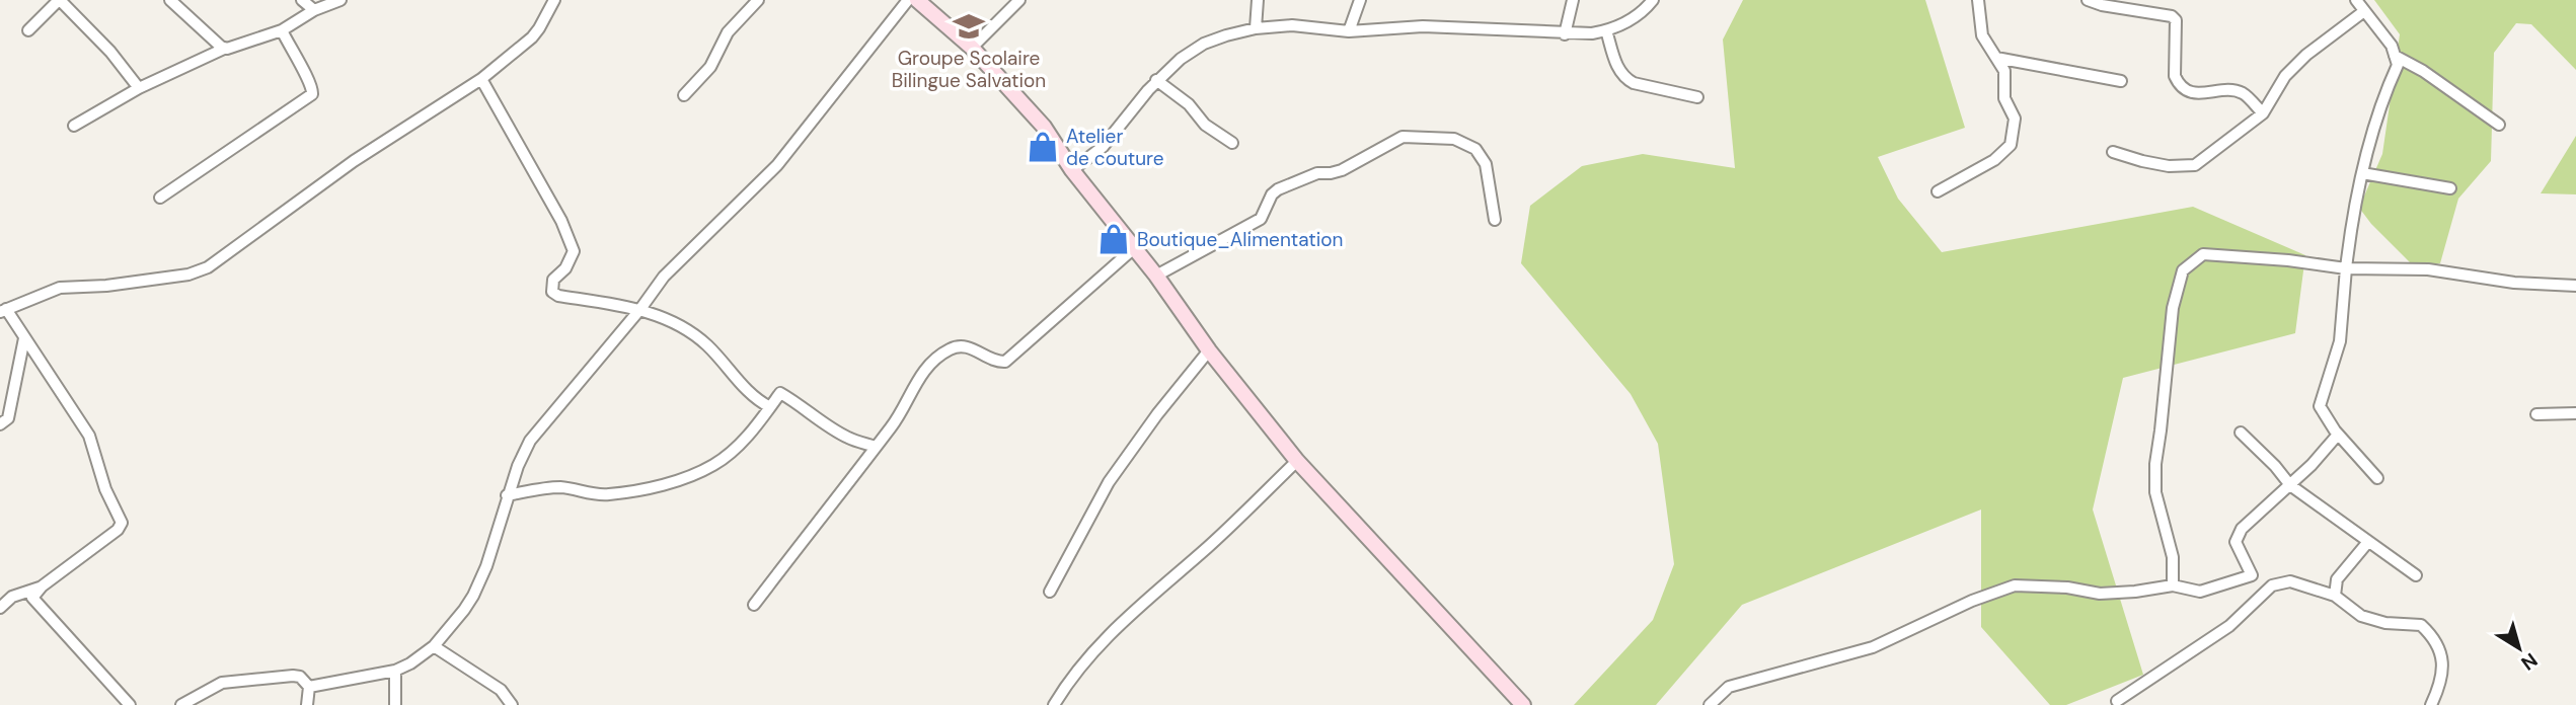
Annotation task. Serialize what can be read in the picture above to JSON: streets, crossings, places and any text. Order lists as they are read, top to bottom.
{
  "places": {
    "school or university": ["Groupe Scolaire Bilingue Salvation"],
    "shop": ["Atelier de couture", "Boutique_Alimentation"]
  },
  "north": "bottom right"
}
